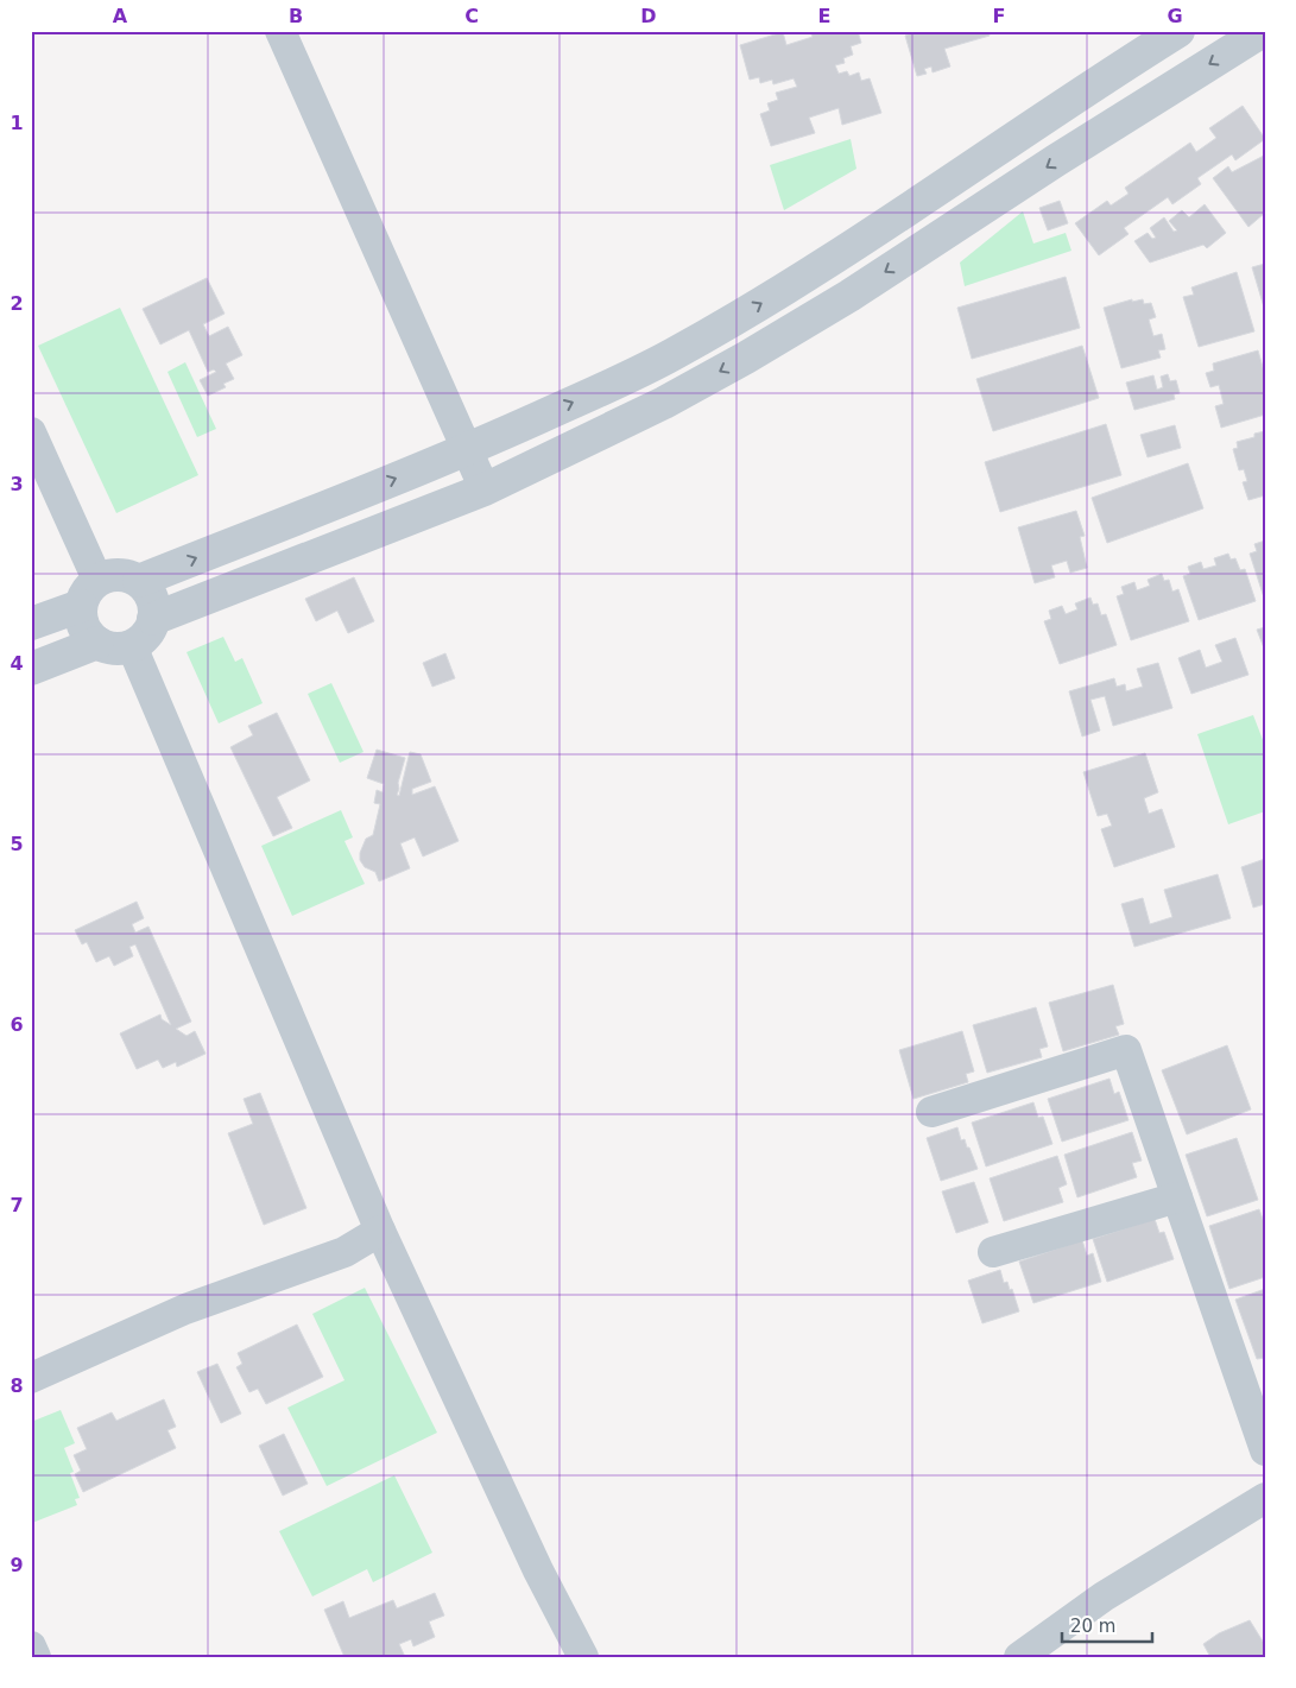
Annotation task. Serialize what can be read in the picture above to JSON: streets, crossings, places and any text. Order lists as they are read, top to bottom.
{
  "scale_bar": "20 m",
  "grid": {
    "columns": [
      "A",
      "B",
      "C",
      "D",
      "E",
      "F",
      "G"
    ],
    "rows": [
      "1",
      "2",
      "3",
      "4",
      "5",
      "6",
      "7",
      "8",
      "9"
    ]
  }
}
